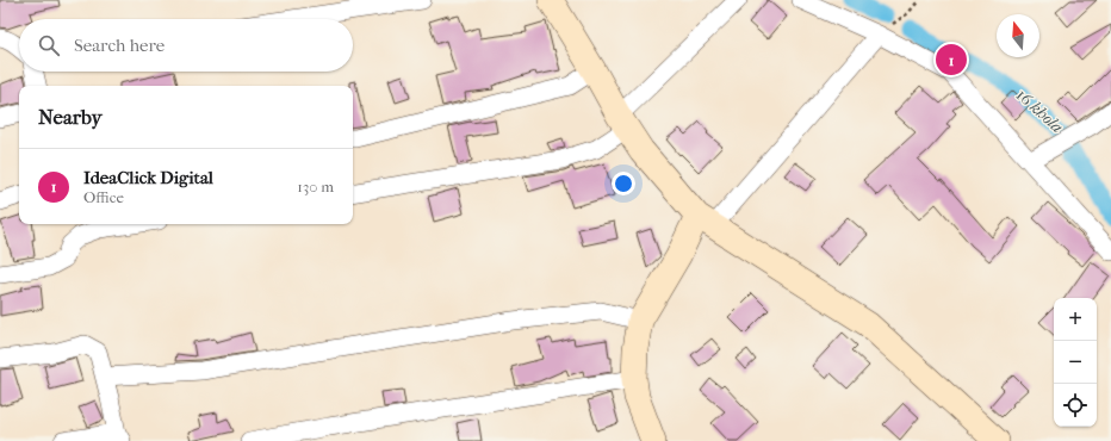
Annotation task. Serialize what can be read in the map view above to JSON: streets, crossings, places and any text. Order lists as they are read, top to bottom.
{
  "water": ["16 khola"],
  "north": "top",
  "page": {
    "search": "Search here",
    "pins": "1",
    "heading": "Nearby",
    "list": [
      {
        "mark": "1",
        "name": "IdeaClick Digital",
        "note": "Office",
        "value": "130 m"
      }
    ],
    "map_buttons": ["+", "−"]
  }
}
